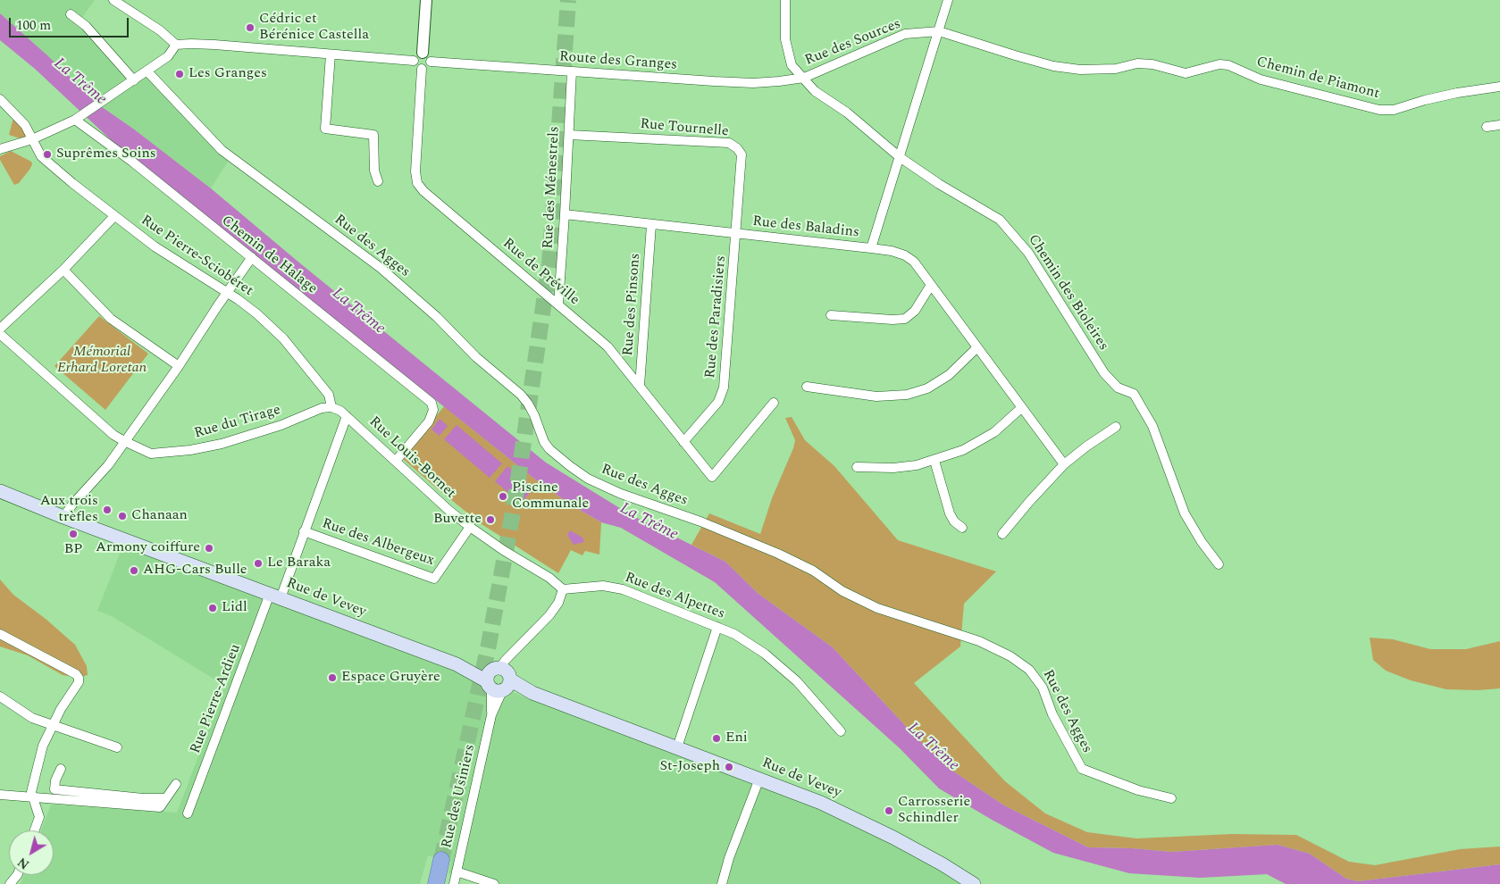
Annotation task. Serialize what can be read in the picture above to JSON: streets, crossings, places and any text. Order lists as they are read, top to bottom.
{
  "streets": {
    "main road": ["Rue de Vevey"],
    "street": [
      "Rue des Sources",
      "Route des Granges",
      "Chemin de Piamont",
      "Rue Tournelle",
      "Rue des Ménestrels",
      "Rue des Baladins",
      "Rue des Agges",
      "Chemin de Halage",
      "Rue Pierre-Sciobéret",
      "Rue de Préville",
      "Chemin des Bioleires",
      "Rue des Pinsons",
      "Rue des Paradisiers",
      "Rue du Tirage",
      "Rue Louis-Bornet",
      "Rue des Albergeux",
      "Rue des Alpettes",
      "Rue Pierre-Ardieu",
      "Rue des Usiniers"
    ]
  },
  "crossings": [
    ["Rue des Sources", "Route des Granges"],
    ["Rue des Sources", "Chemin de Piamont"],
    ["Rue des Sources", "Rue des Baladins"],
    ["Rue des Sources", "Chemin des Bioleires"],
    ["Route des Granges", "Rue des Ménestrels"],
    ["Route des Granges", "Rue de Préville"],
    ["Route des Granges", "Chemin des Bioleires"],
    ["Chemin de Piamont", "Rue des Baladins"],
    ["Rue Tournelle", "Rue des Ménestrels"],
    ["Rue Tournelle", "Rue des Baladins"],
    ["Rue Tournelle", "Rue des Paradisiers"],
    ["Rue des Ménestrels", "Rue des Baladins"],
    ["Rue des Ménestrels", "Rue de Préville"],
    ["Rue des Baladins", "Chemin des Bioleires"],
    ["Rue des Baladins", "Rue des Pinsons"],
    ["Rue des Baladins", "Rue des Paradisiers"],
    ["Chemin de Halage", "Rue Louis-Bornet"],
    ["Rue Pierre-Sciobéret", "Rue du Tirage"],
    ["Rue Pierre-Sciobéret", "Rue Louis-Bornet"],
    ["Rue de Préville", "Rue des Pinsons"],
    ["Rue de Préville", "Rue des Paradisiers"],
    ["Rue du Tirage", "Rue Louis-Bornet"],
    ["Rue Louis-Bornet", "Rue des Albergeux"],
    ["Rue Louis-Bornet", "Rue des Alpettes"],
    ["Rue Louis-Bornet", "Rue Pierre-Ardieu"],
    ["Rue des Albergeux", "Rue Pierre-Ardieu"],
    ["Rue de Vevey", "Rue Pierre-Ardieu"],
    ["Rue de Vevey", "Rue des Usiniers"]
  ],
  "water": ["La Trême"],
  "parks": ["Mémorial Erhard Loretan"],
  "places": [
    "Cédric et Bérénice Castella",
    "Les Granges",
    "Suprêmes Soins",
    "Piscine Communale",
    "Aux trois trèfles",
    "Chanaan",
    "Buvette",
    "BP",
    "Armony coiffure",
    "Le Baraka",
    "AHG-Cars Bulle",
    "Lidl",
    "Espace Gruyère",
    "Eni",
    "St-Joseph",
    "Carrosserie Schindler"
  ],
  "scale_bar": "100 m",
  "north": "bottom left"
}
